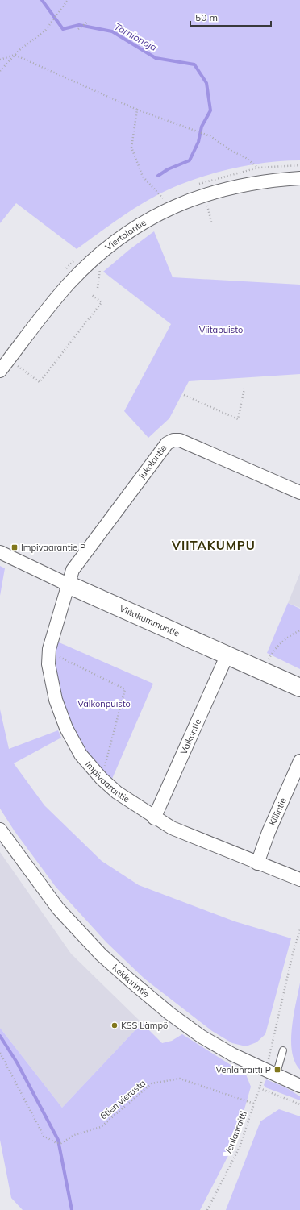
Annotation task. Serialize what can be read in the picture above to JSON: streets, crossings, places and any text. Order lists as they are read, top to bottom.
{
  "streets": {
    "street": [
      "Viertolantie",
      "Jukolantie",
      "Viitakummuntie",
      "Valkontie",
      "Impivaarantie",
      "Killintie",
      "Kekkurintie"
    ],
    "path": ["6tien vierusta", "Venlanraitti"]
  },
  "crossings": [
    ["Jukolantie", "Viitakummuntie"],
    ["Jukolantie", "Impivaarantie"],
    ["Viitakummuntie", "Valkontie"],
    ["Viitakummuntie", "Impivaarantie"],
    ["Valkontie", "Impivaarantie"],
    ["Impivaarantie", "Killintie"],
    ["6tien vierusta", "Venlanraitti"]
  ],
  "districts": ["VIITAKUMPU"],
  "water": ["Tornionoja"],
  "parks": ["Viitapuisto", "Valkonpuisto"],
  "places": {
    "transit": ["Impivaarantie P", "Venlanraitti P"],
    "other": ["KSS Lämpö"]
  },
  "scale_bar": "50 m"
}
